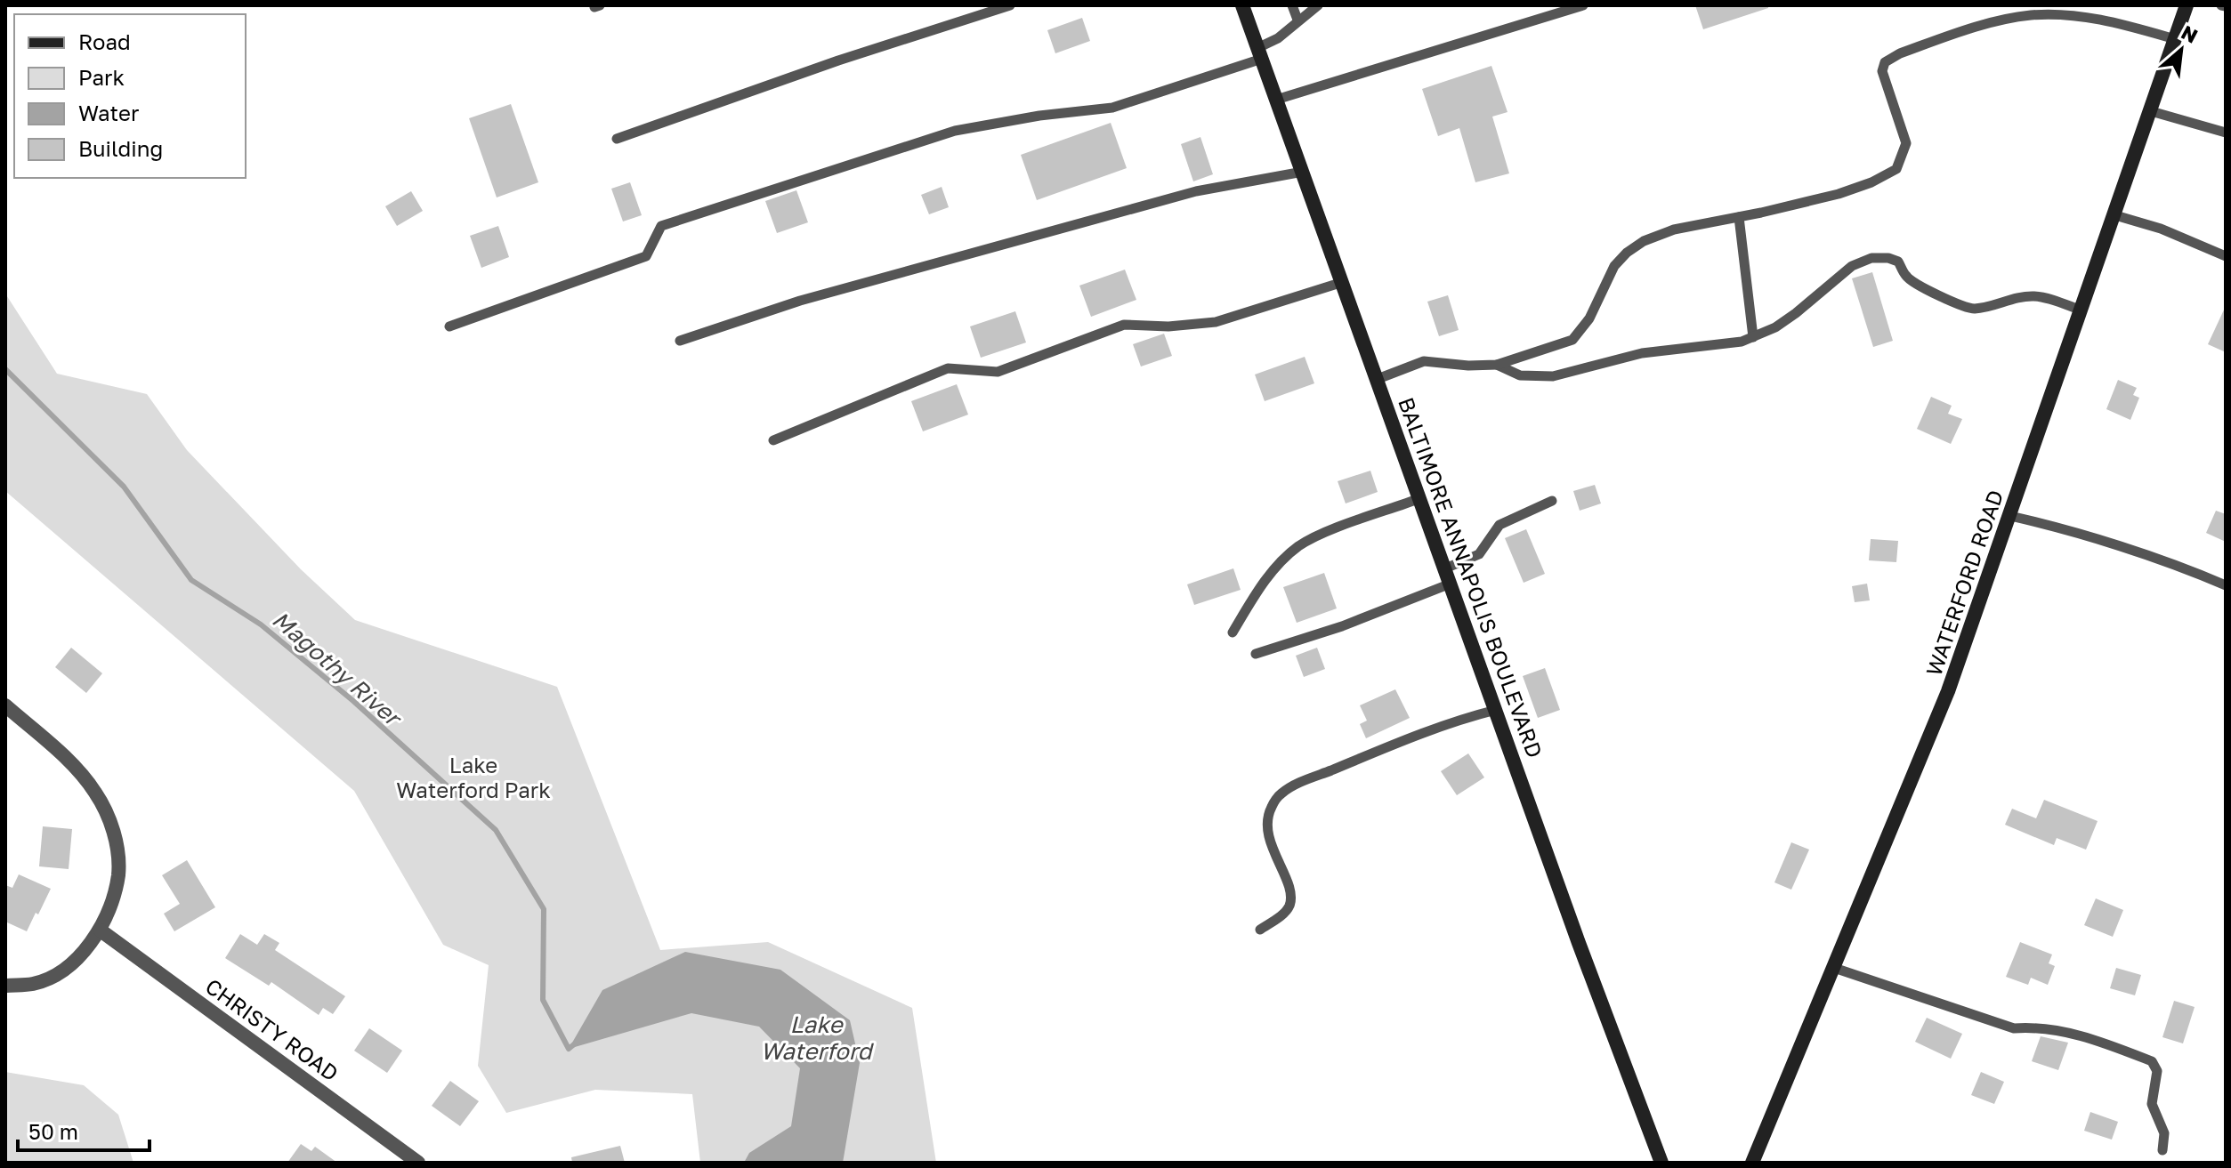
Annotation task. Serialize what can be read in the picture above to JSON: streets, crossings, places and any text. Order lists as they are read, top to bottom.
{
  "streets": {
    "main road": ["BALTIMORE ANNAPOLIS BOULEVARD", "WATERFORD ROAD"],
    "street": ["CHRISTY ROAD"]
  },
  "water": ["Magothy River", "Lake Waterford"],
  "parks": ["Lake Waterford Park"],
  "legend": [
    "Road",
    "Park",
    "Water",
    "Building"
  ],
  "scale_bar": "50 m",
  "north": "top right"
}
